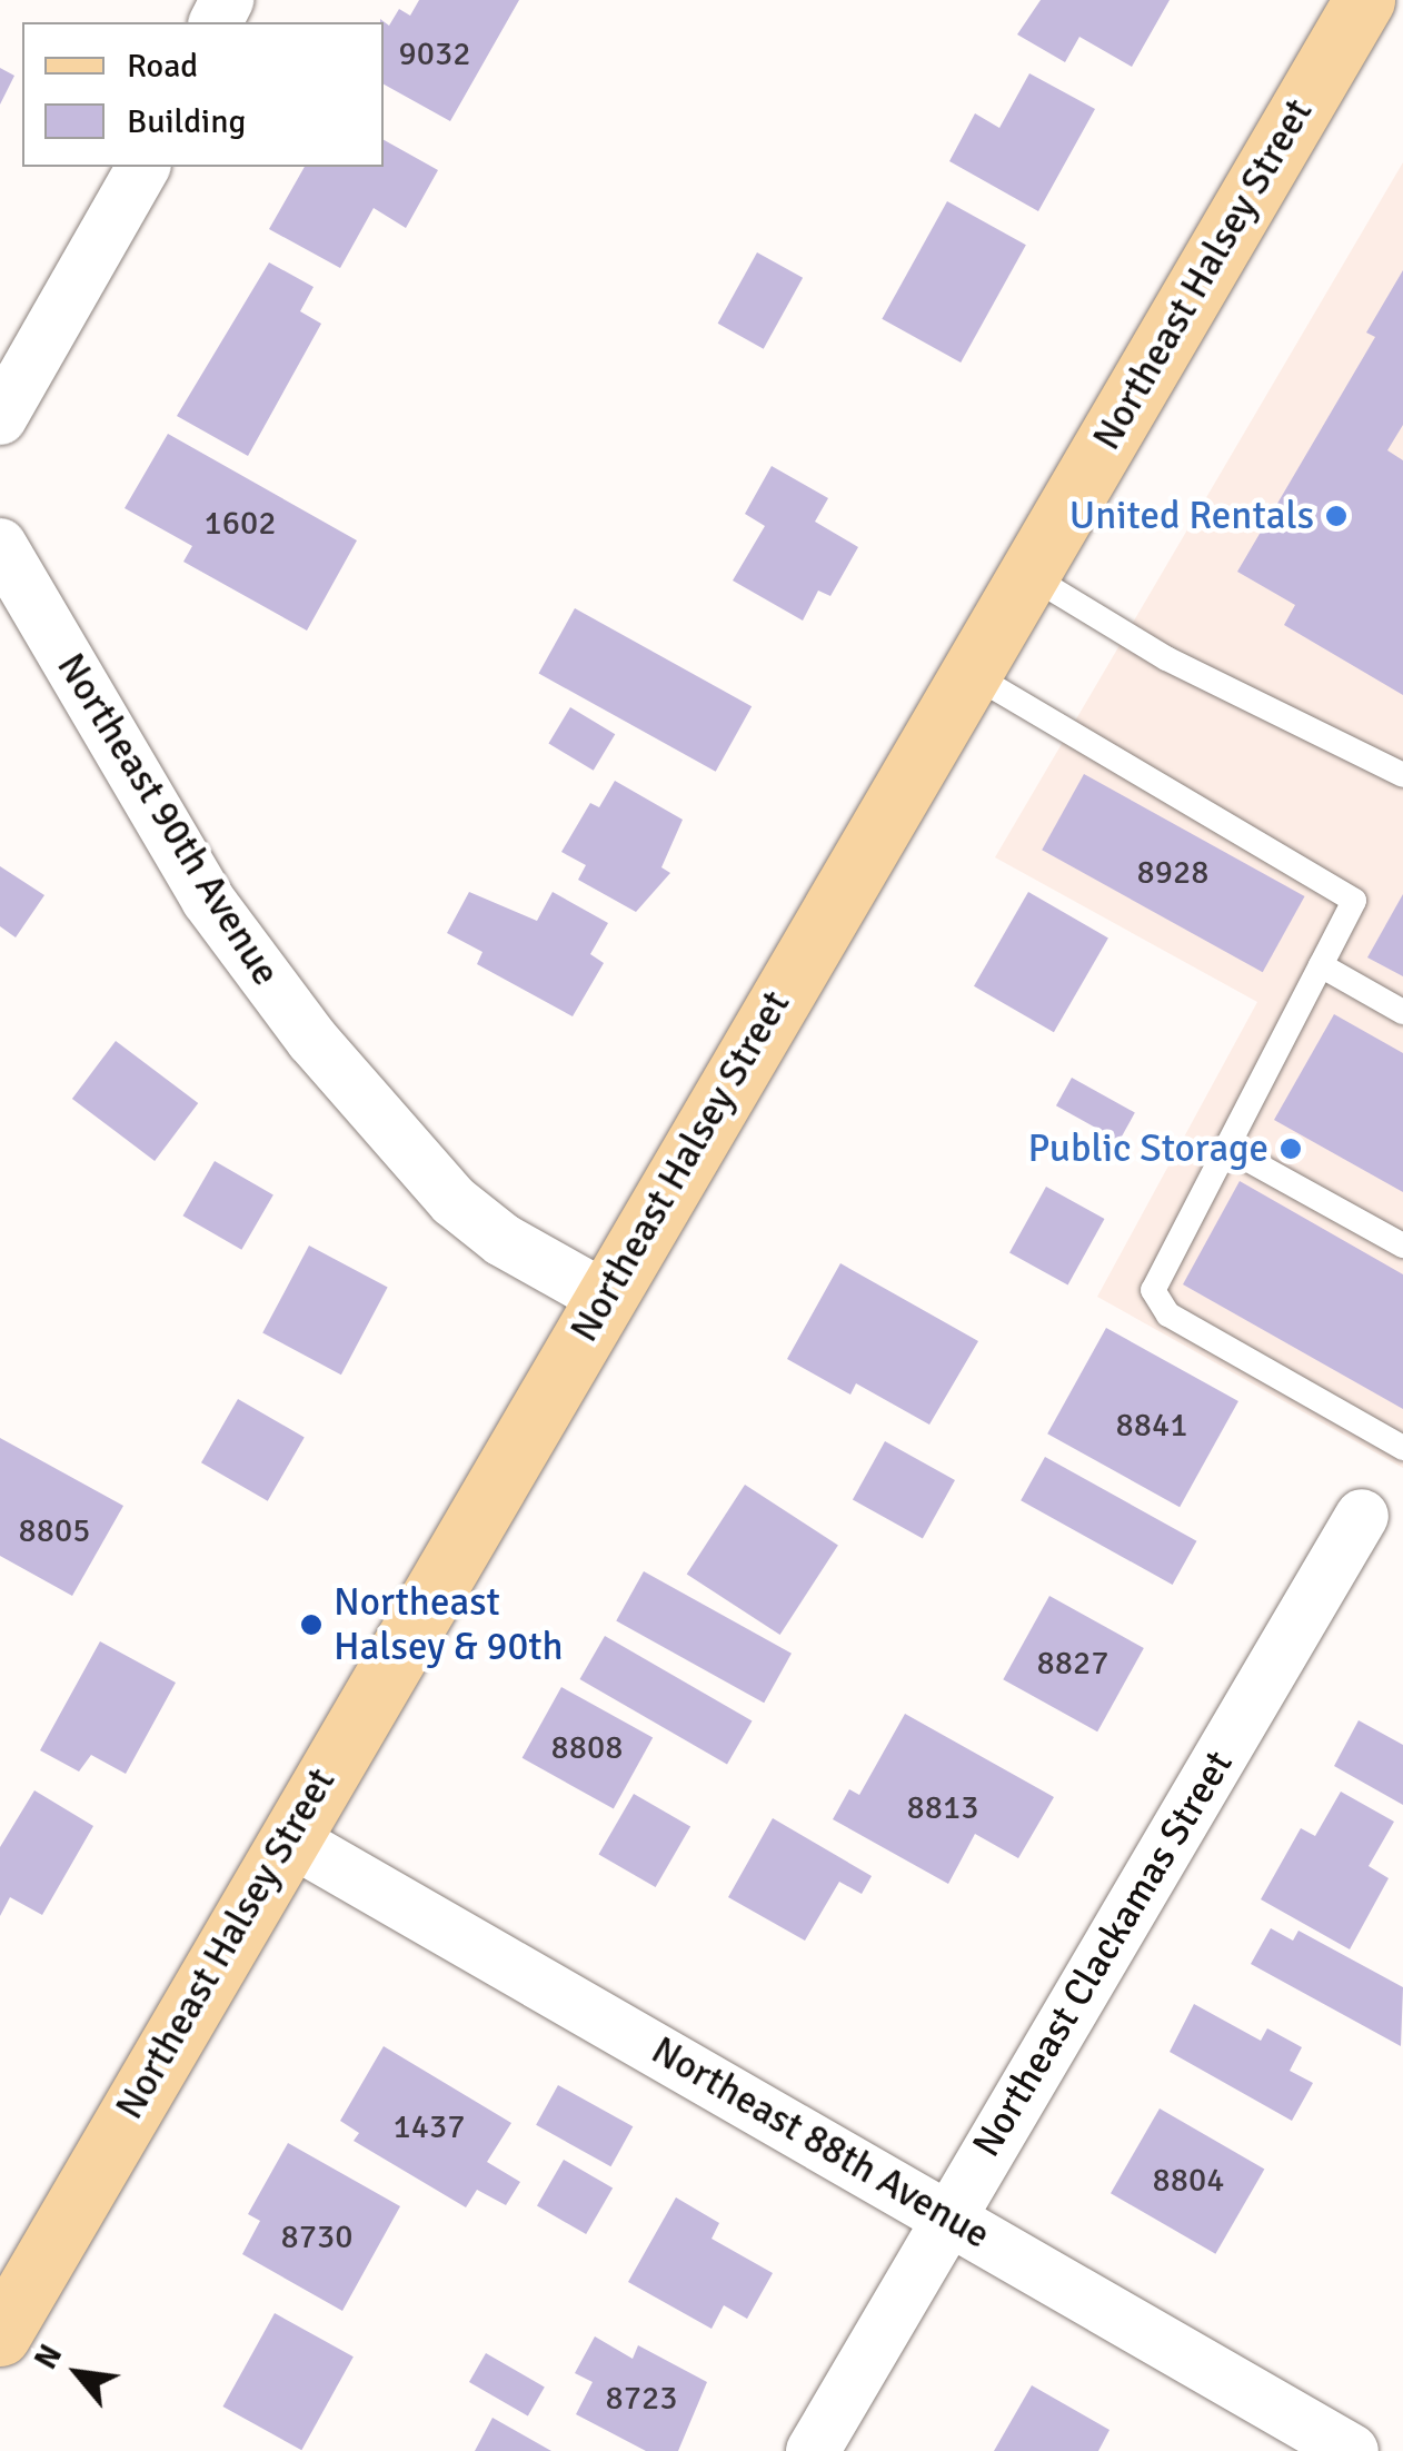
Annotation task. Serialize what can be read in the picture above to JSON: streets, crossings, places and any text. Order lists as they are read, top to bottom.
{
  "streets": {
    "main road": ["Northeast Halsey Street"],
    "street": ["Northeast 90th Avenue", "Northeast Clackamas Street", "Northeast 88th Avenue"]
  },
  "crossings": [
    ["Northeast Halsey Street", "Northeast 90th Avenue"],
    ["Northeast Halsey Street", "Northeast 88th Avenue"],
    ["Northeast Clackamas Street", "Northeast 88th Avenue"]
  ],
  "places": ["United Rentals", "Public Storage", "Northeast Halsey & 90th"],
  "house_numbers": [
    "9032",
    "1602",
    "8928",
    "8841",
    "8805",
    "8827",
    "8808",
    "8813",
    "1437",
    "8804",
    "8730",
    "8723"
  ],
  "legend": ["Road", "Building"],
  "north": "top left"
}
